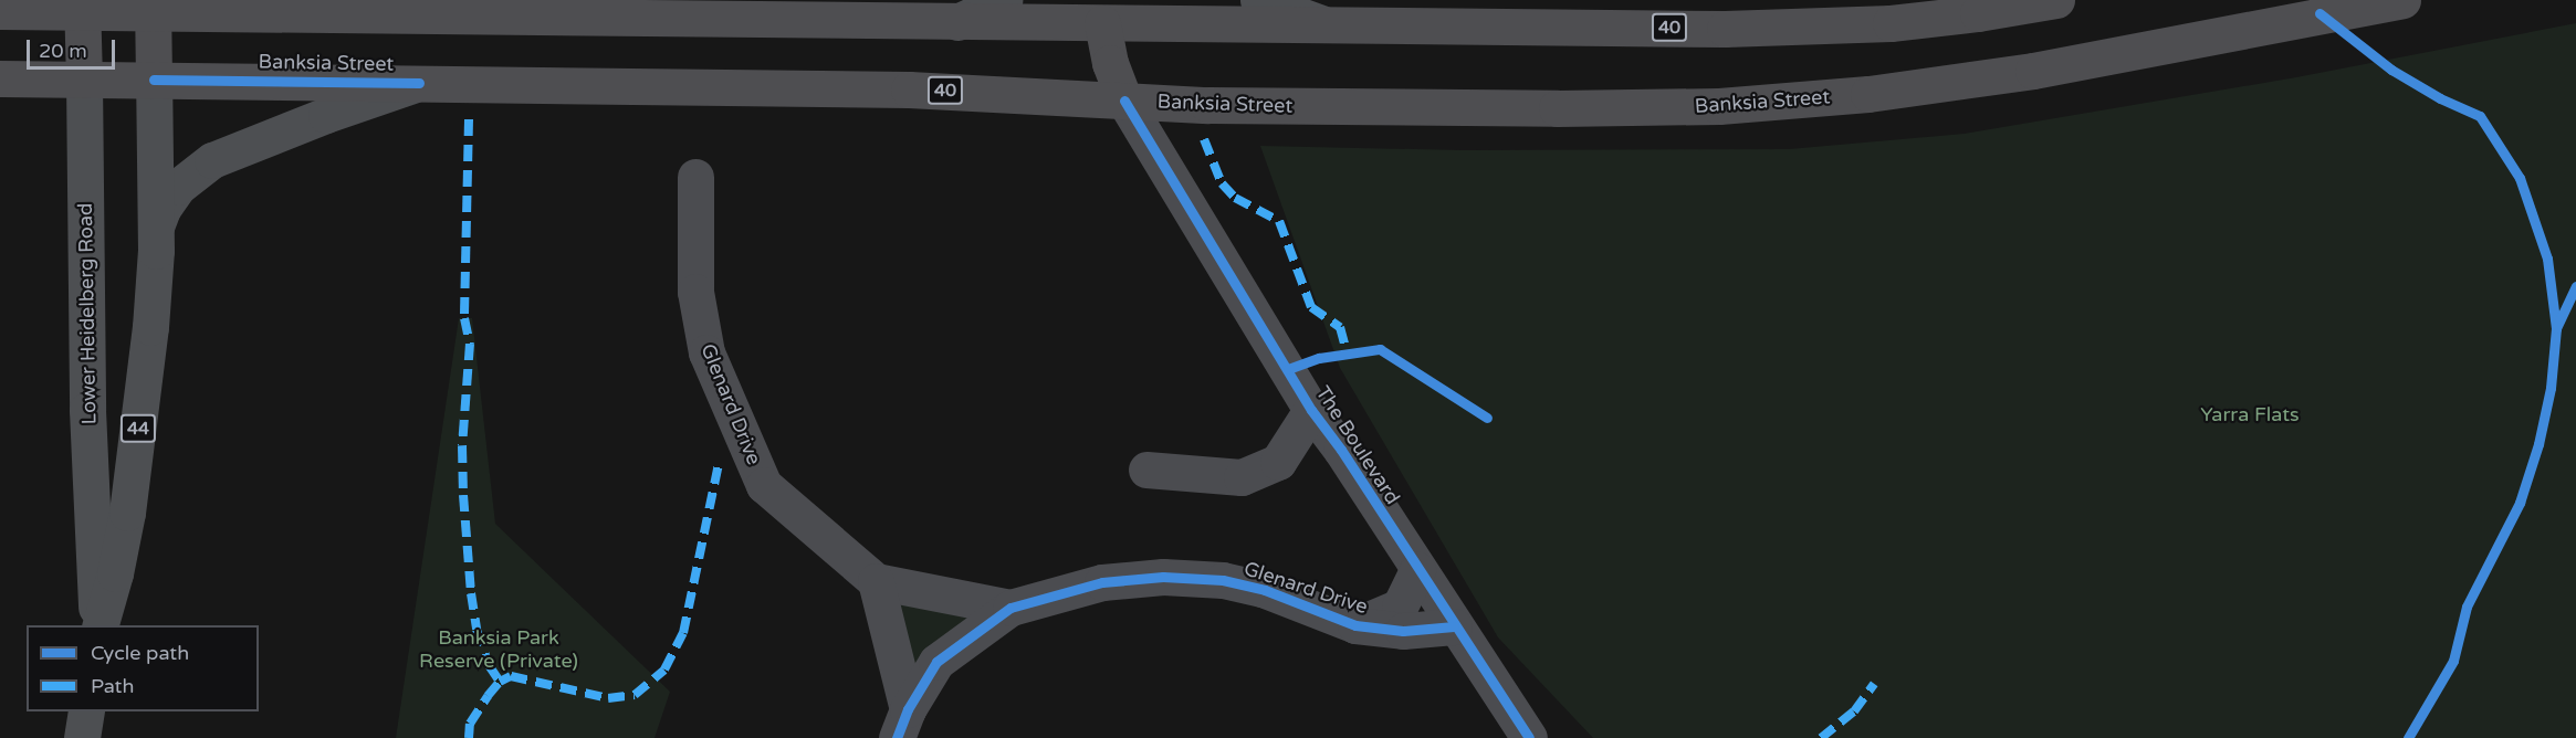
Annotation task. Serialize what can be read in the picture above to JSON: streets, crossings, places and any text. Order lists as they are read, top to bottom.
{
  "streets": {
    "highway": [
      "40",
      "Banksia Street",
      "Lower Heidelberg Road",
      "44"
    ],
    "street": ["Glenard Drive", "The Boulevard"]
  },
  "crossings": [
    ["40", "Lower Heidelberg Road"],
    ["Banksia Street", "Lower Heidelberg Road"],
    ["Banksia Street", "The Boulevard"],
    ["Glenard Drive", "The Boulevard"]
  ],
  "parks": ["Yarra Flats", "Banksia Park Reserve (Private)"],
  "legend": ["Cycle path", "Path"],
  "scale_bar": "20 m"
}
